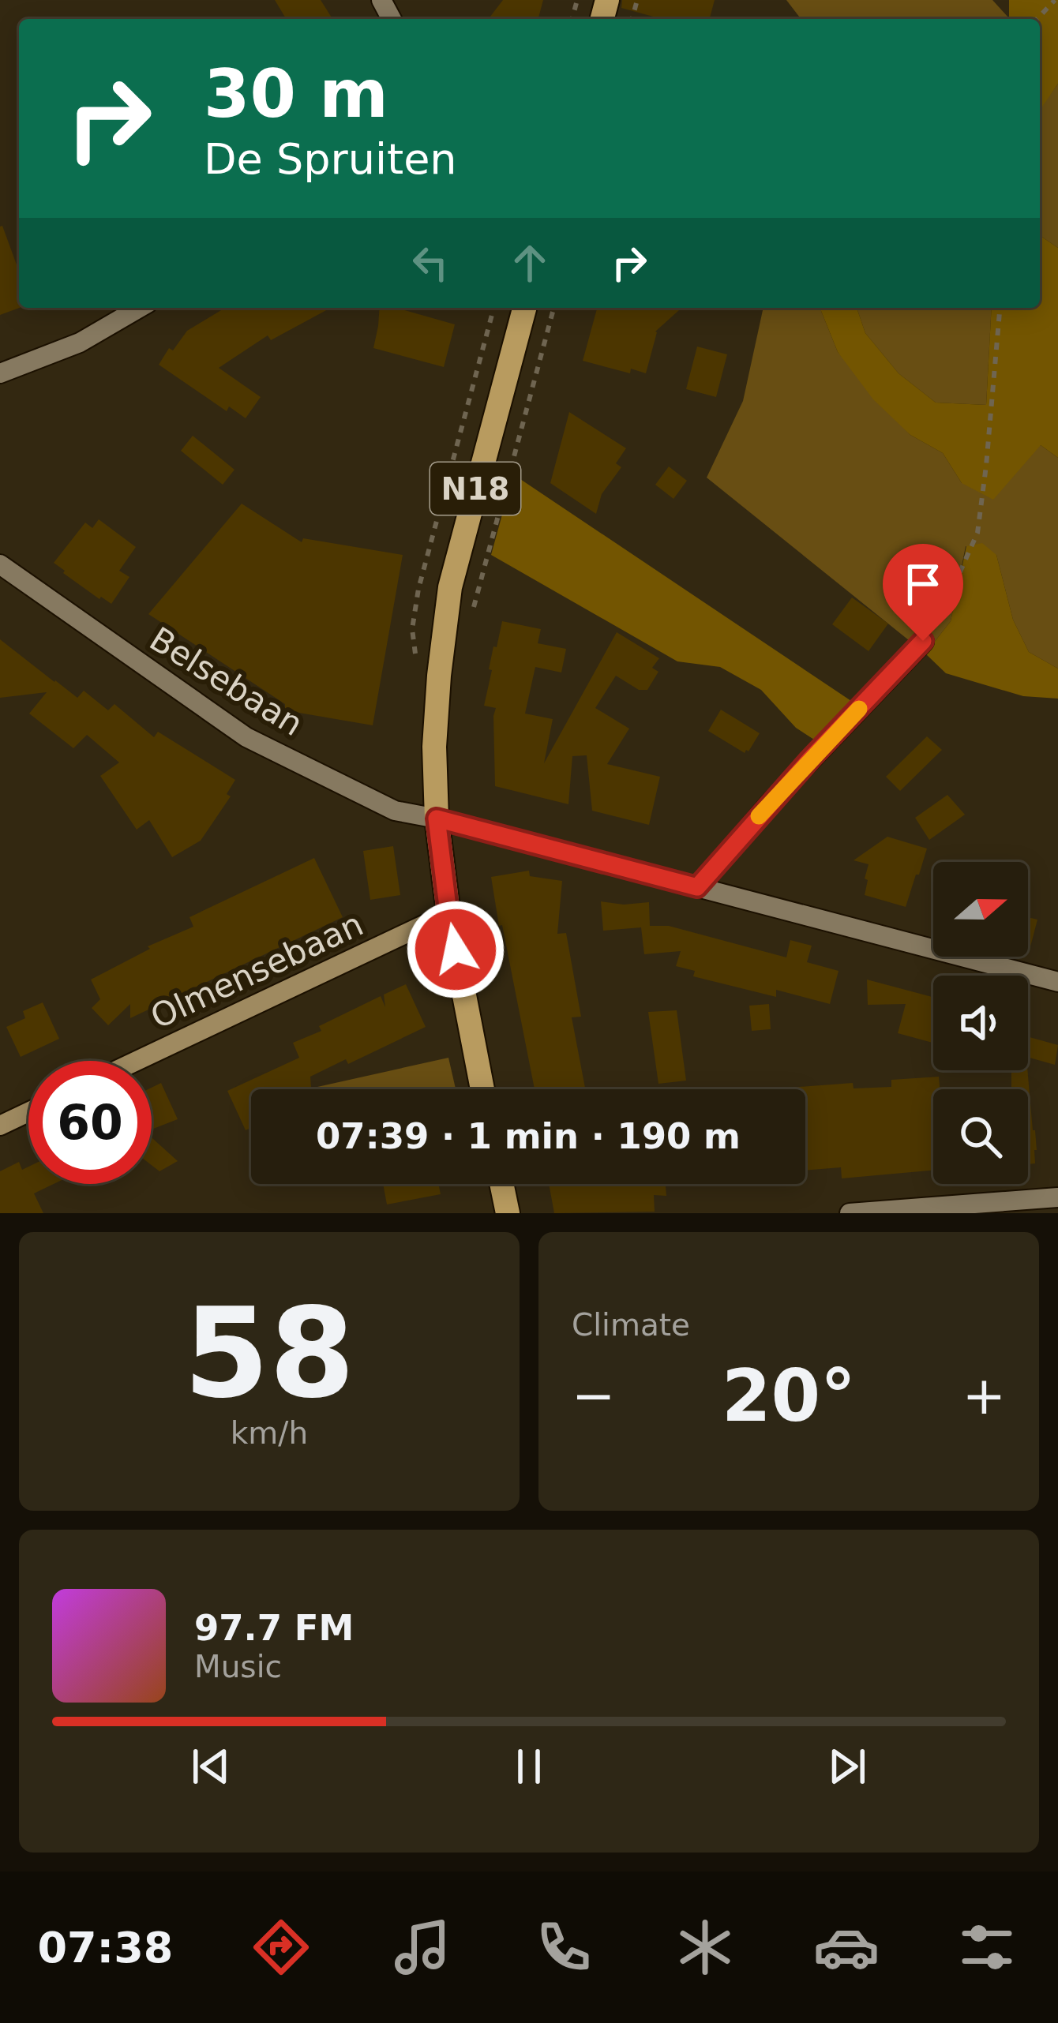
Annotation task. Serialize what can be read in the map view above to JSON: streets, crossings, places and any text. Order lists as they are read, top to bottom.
{
  "streets": {
    "main road": ["N18"],
    "street": ["Belsebaan", "Olmensebaan"]
  },
  "crossings": [
    ["N18", "Belsebaan"],
    ["N18", "Olmensebaan"]
  ],
  "north": "right",
  "page": {
    "turn": ["30 m", "De Spruiten"],
    "limit": "60",
    "trip": "07:39 · 1 min · 190 m",
    "tile": [
      ["58", "km/h"],
      "Climate"
    ],
    "heat": ["−", "20°", "+"],
    "song": ["97.7 FM", "Music"],
    "tabs": "07:38"
  }
}
